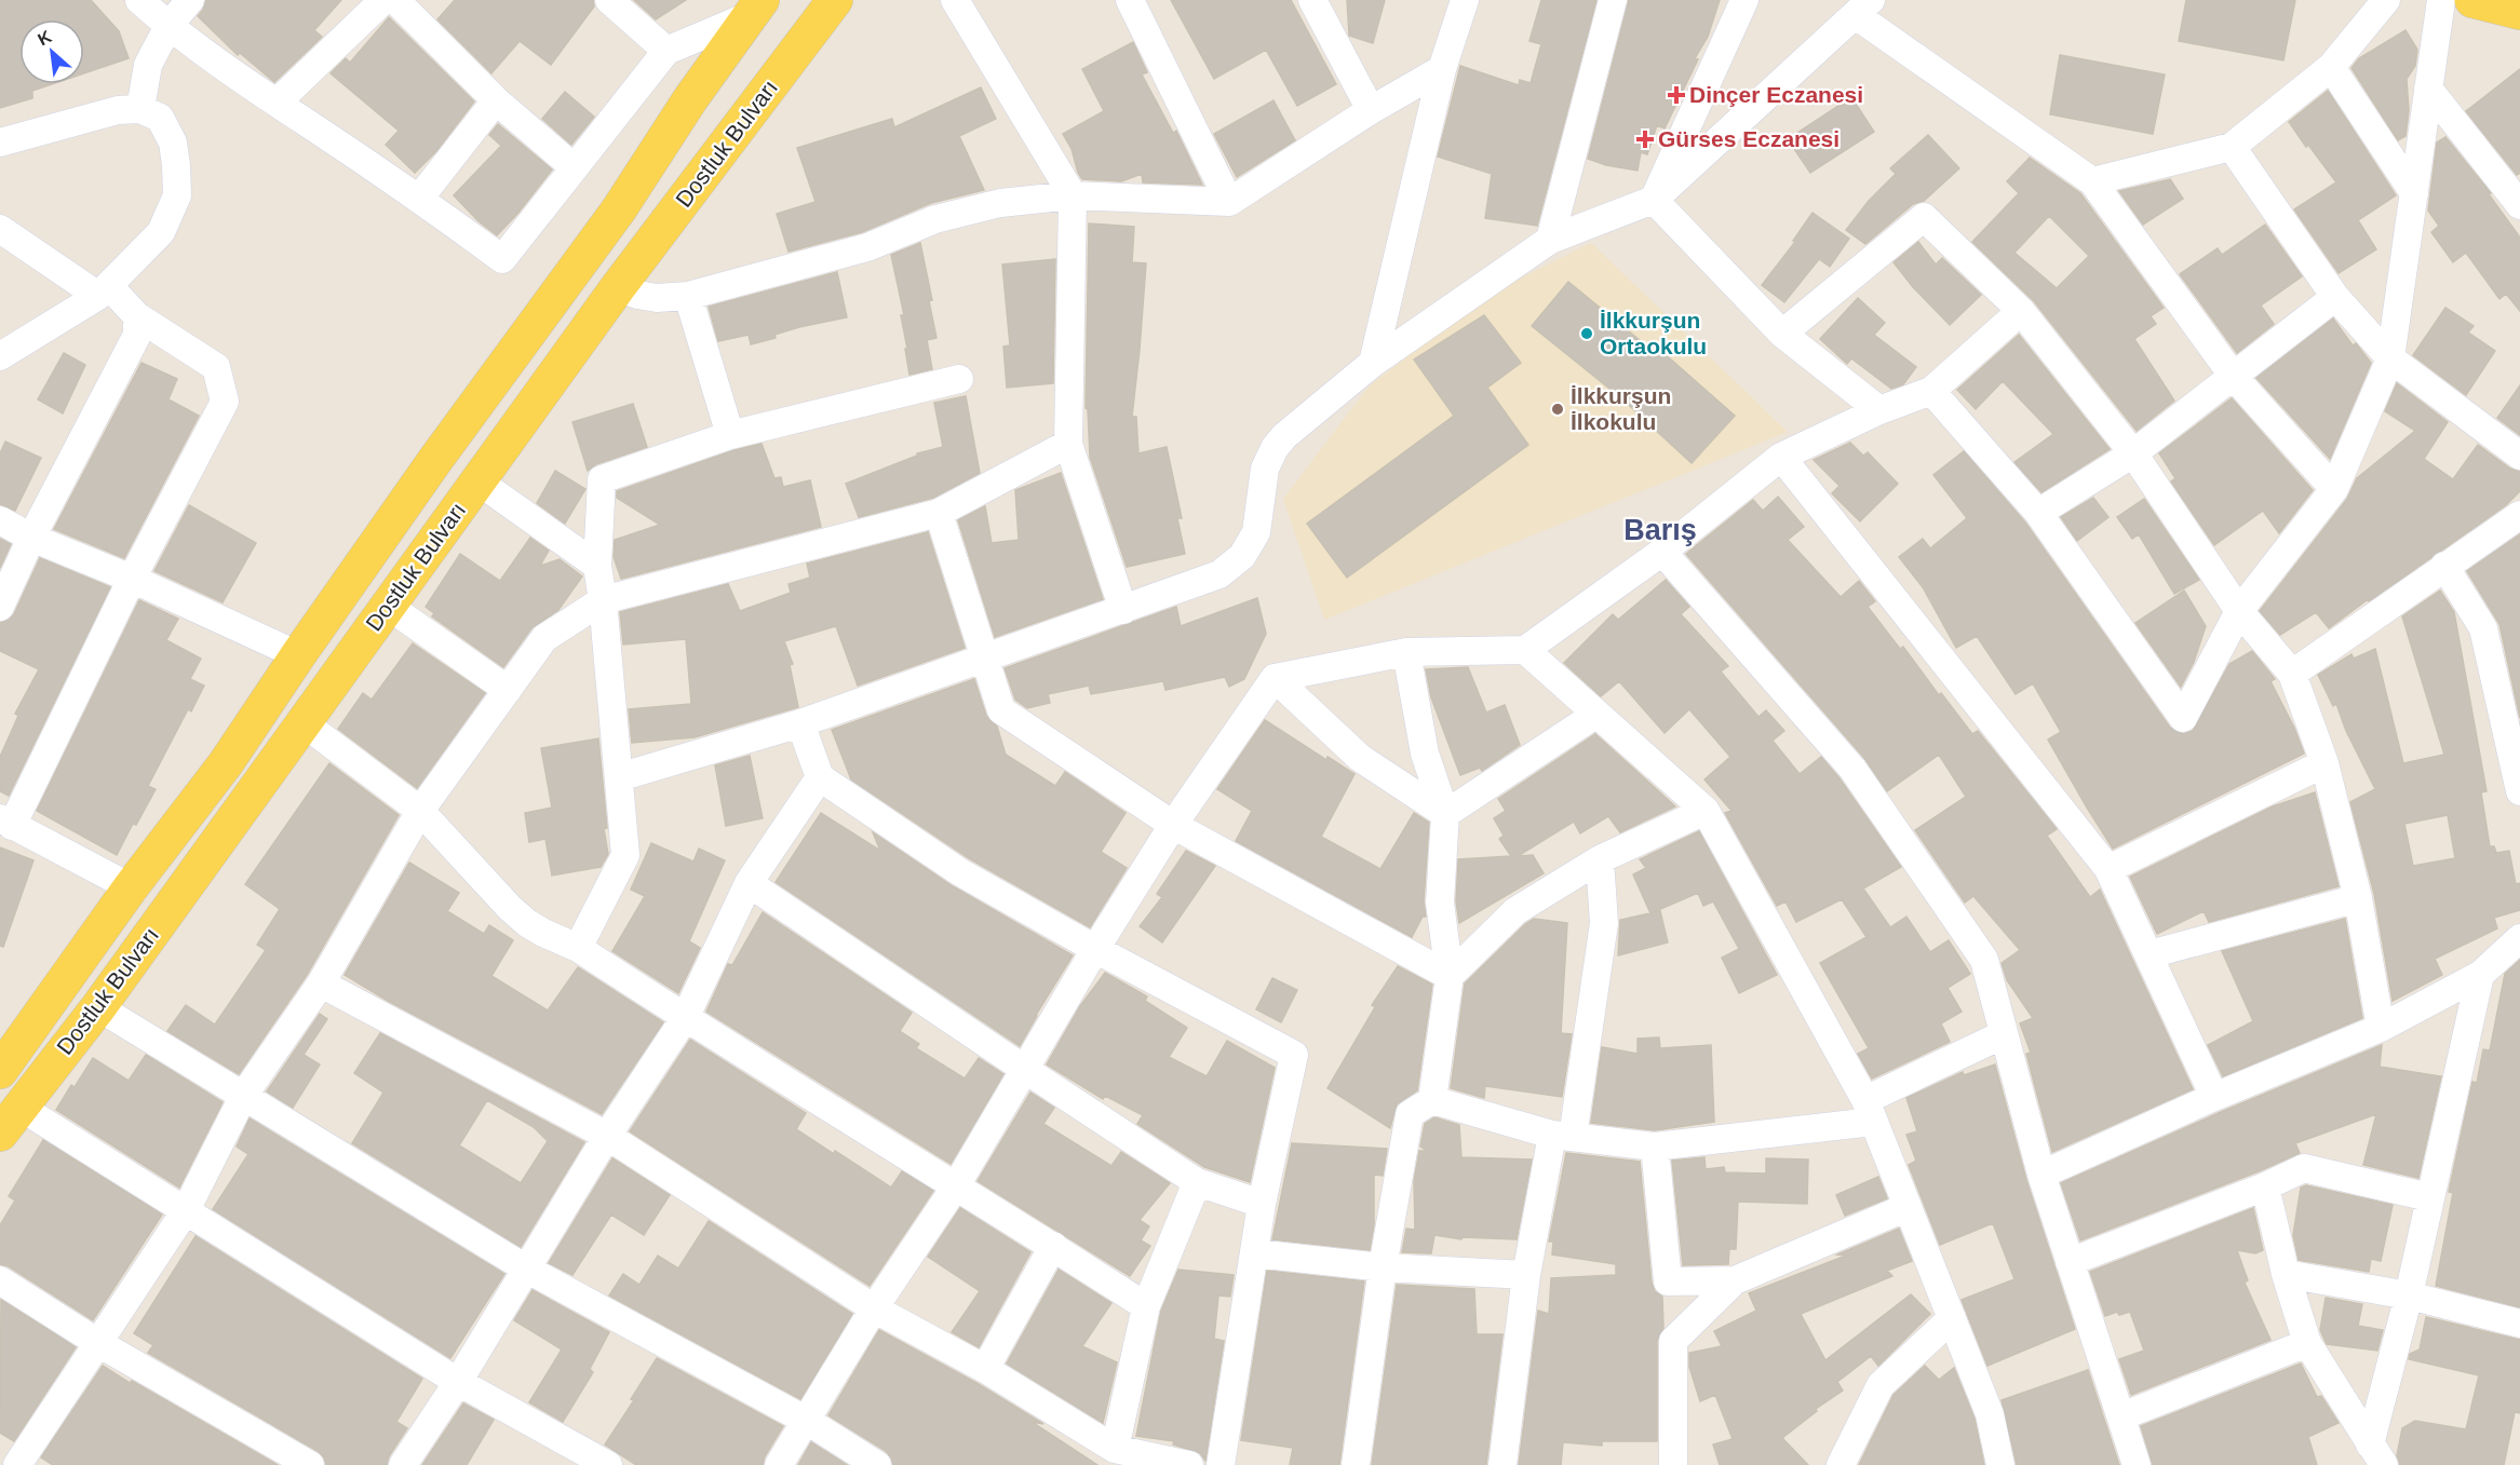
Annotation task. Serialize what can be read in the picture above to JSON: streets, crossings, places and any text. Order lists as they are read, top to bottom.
{
  "streets": {
    "main road": ["Dostluk Bulvarı"]
  },
  "districts": ["Barış"],
  "places": {
    "health": ["Dinçer Eczanesi", "Gürses Eczanesi"],
    "other": ["İlkkurşun Ortaokulu", "İlkkurşun İlkokulu"]
  },
  "north": "top left"
}
